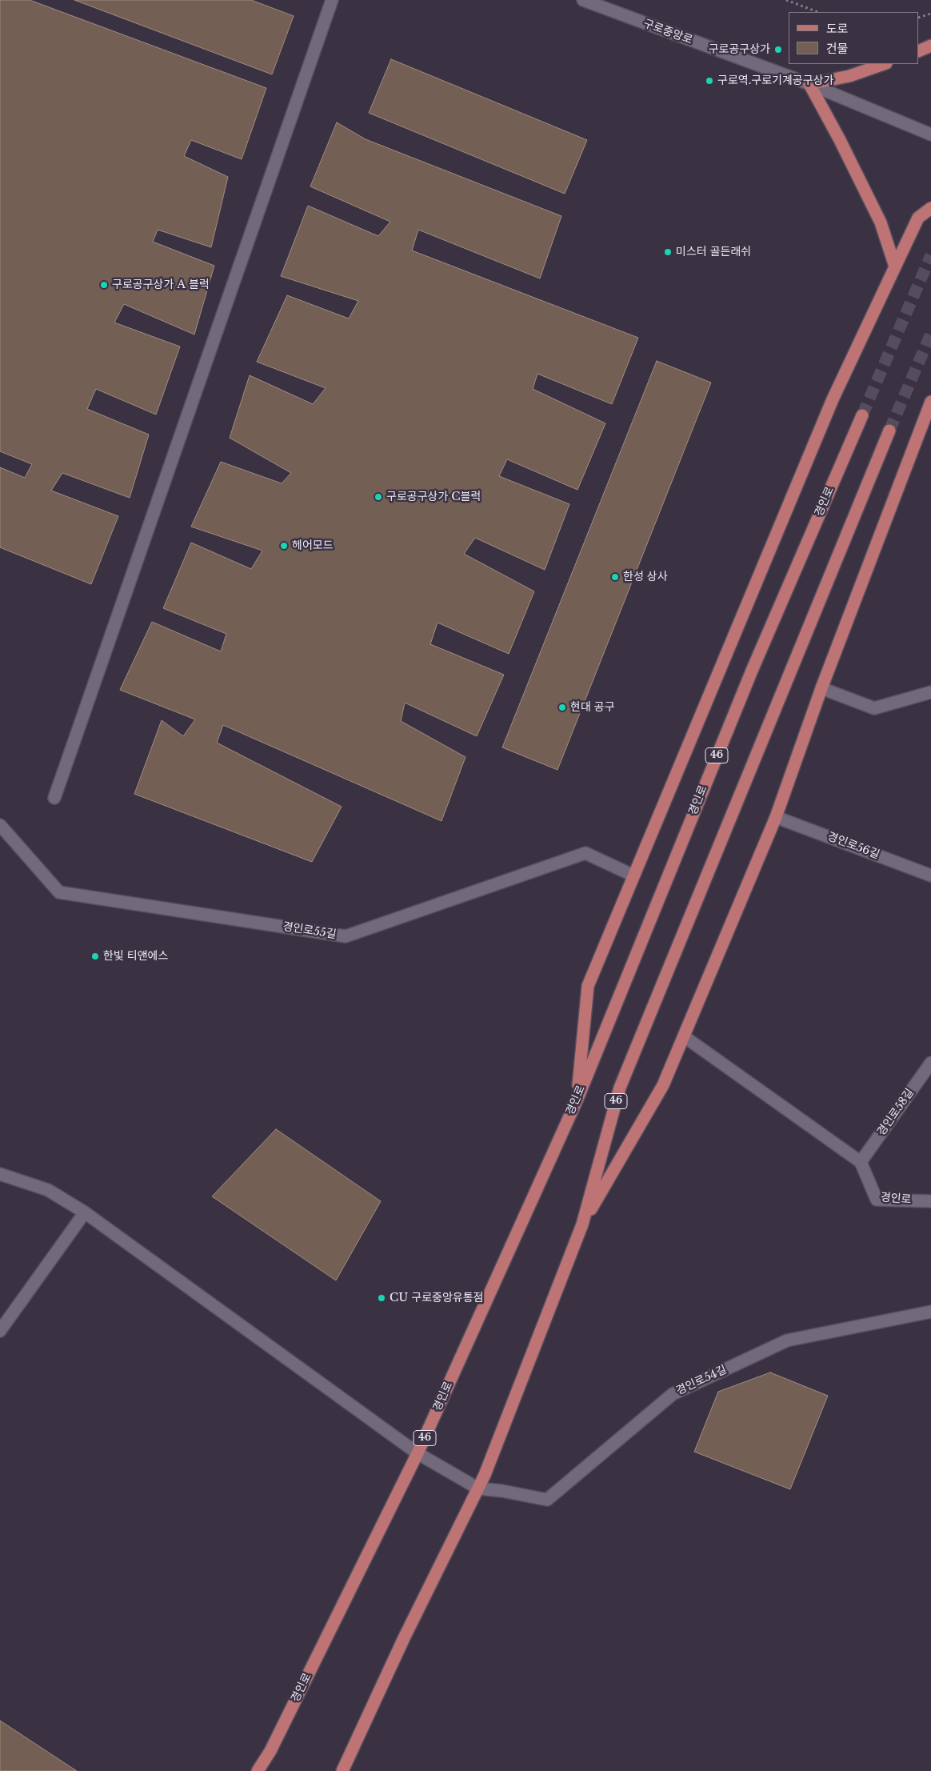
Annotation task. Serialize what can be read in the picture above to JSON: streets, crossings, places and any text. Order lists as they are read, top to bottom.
{
  "streets": {
    "main road": ["경인로", "46"],
    "street": [
      "구로중앙로",
      "경인로56길",
      "경인로55길",
      "경인로58길",
      "경인로54길"
    ]
  },
  "crossings": [
    ["경인로", "경인로58길"],
    ["46", "경인로54길"]
  ],
  "places": [
    "구로공구상가",
    "구로역.구로기계공구상가",
    "미스터 골든래쉬",
    "구로공구상가 A 블럭",
    "구로공구상가 C블럭",
    "헤어모드",
    "한성 상사",
    "현대 공구",
    "한빛 티앤에스",
    "CU 구로중앙유통점"
  ],
  "legend": ["도로", "건물"]
}
